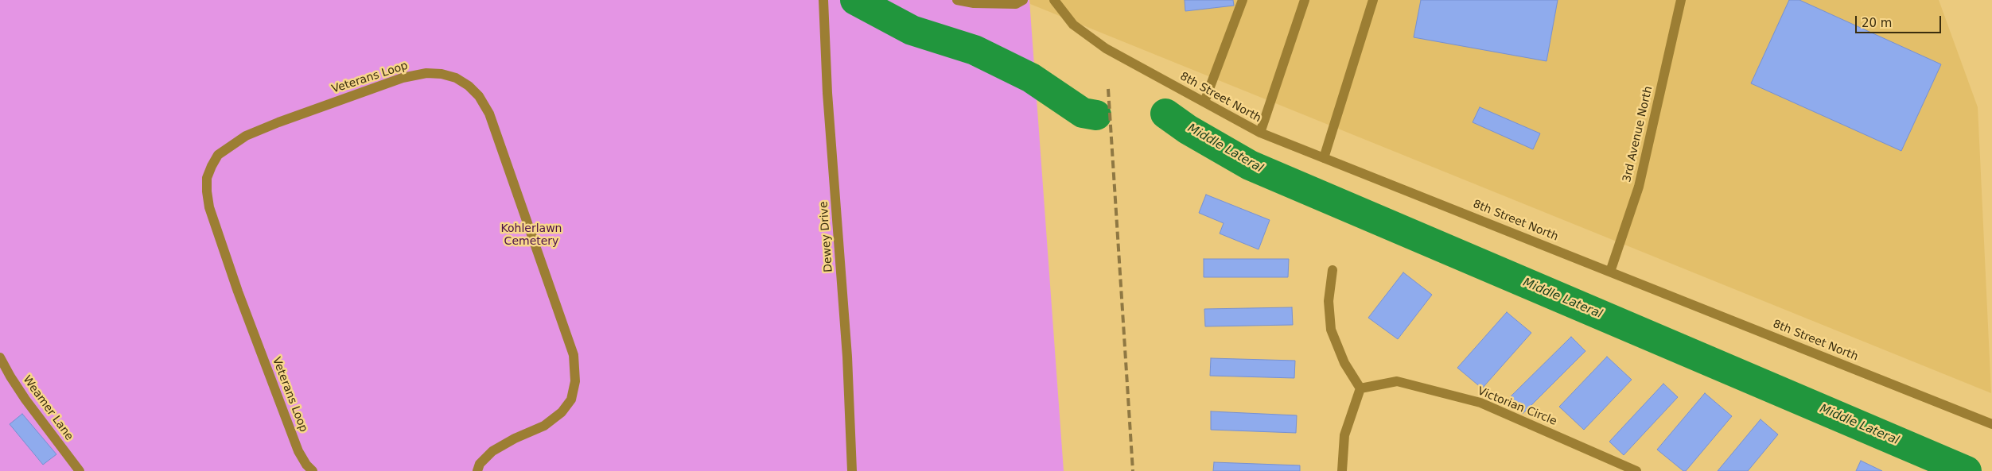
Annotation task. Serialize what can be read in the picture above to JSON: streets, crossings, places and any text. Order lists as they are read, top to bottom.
{
  "streets": {
    "street": [
      "Veterans Loop",
      "8th Street North",
      "3rd Avenue North",
      "Dewey Drive",
      "Victorian Circle",
      "Weamer Lane"
    ]
  },
  "crossings": [
    ["8th Street North", "3rd Avenue North"]
  ],
  "water": ["Middle Lateral"],
  "parks": ["Kohlerlawn Cemetery"],
  "scale_bar": "20 m"
}
